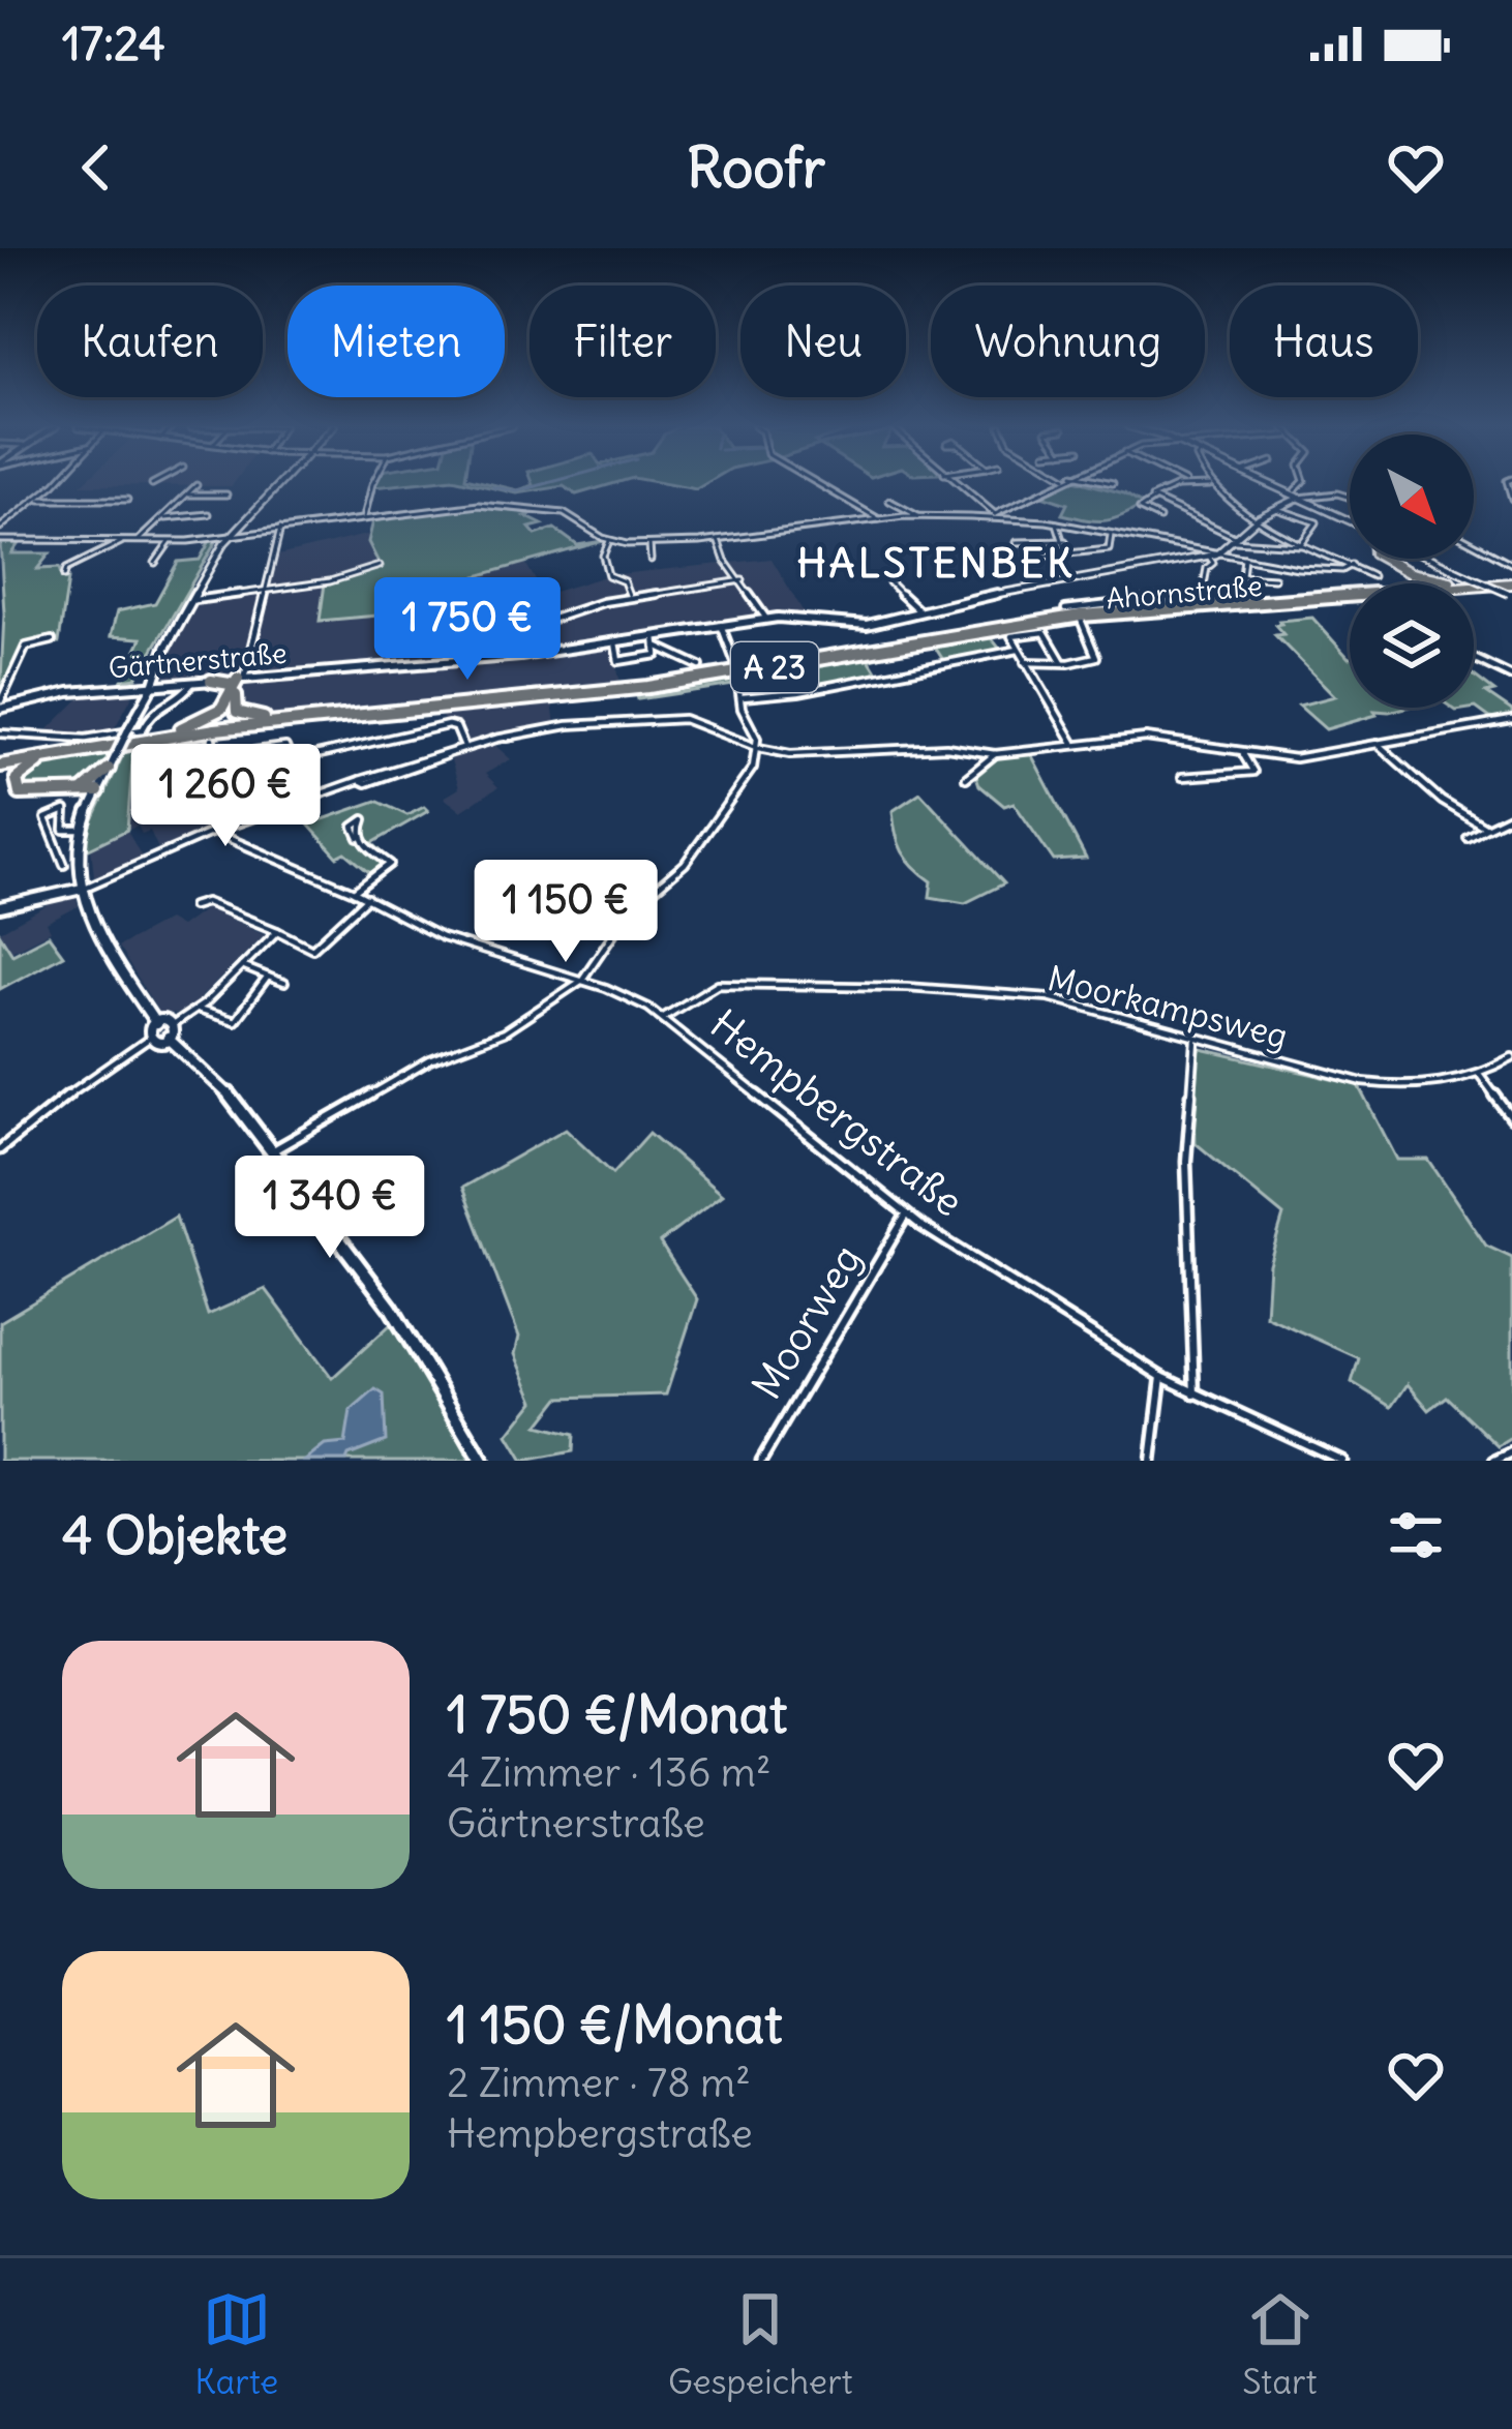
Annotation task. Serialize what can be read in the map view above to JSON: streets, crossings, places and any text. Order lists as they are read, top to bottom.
{
  "streets": {
    "highway": ["A 23"],
    "street": [
      "Ahornstraße",
      "Gärtnerstraße",
      "Moorkampsweg",
      "Hempbergstraße",
      "Moorweg"
    ]
  },
  "crossings": [
    ["Moorkampsweg", "Hempbergstraße"],
    ["Hempbergstraße", "Moorweg"]
  ],
  "districts": ["HALSTENBEK"],
  "north": "bottom right",
  "page": {
    "status": "17:24",
    "header": "Roofr",
    "chip": [
      "Kaufen",
      "Mieten",
      "Filter",
      "Neu",
      "Wohnung",
      "Haus"
    ],
    "price": [
      "1 750 €",
      "1 260 €",
      "1 150 €",
      "1 340 €"
    ],
    "heading": "4 Objekte",
    "list": [
      {
        "name": "1 750 €/Monat",
        "note": "4 Zimmer · 136 m² · Gärtnerstraße"
      },
      {
        "name": "1 150 €/Monat",
        "note": "2 Zimmer · 78 m² · Hempbergstraße"
      }
    ],
    "tabs": ["Karte", "Gespeichert", "Start"]
  }
}
